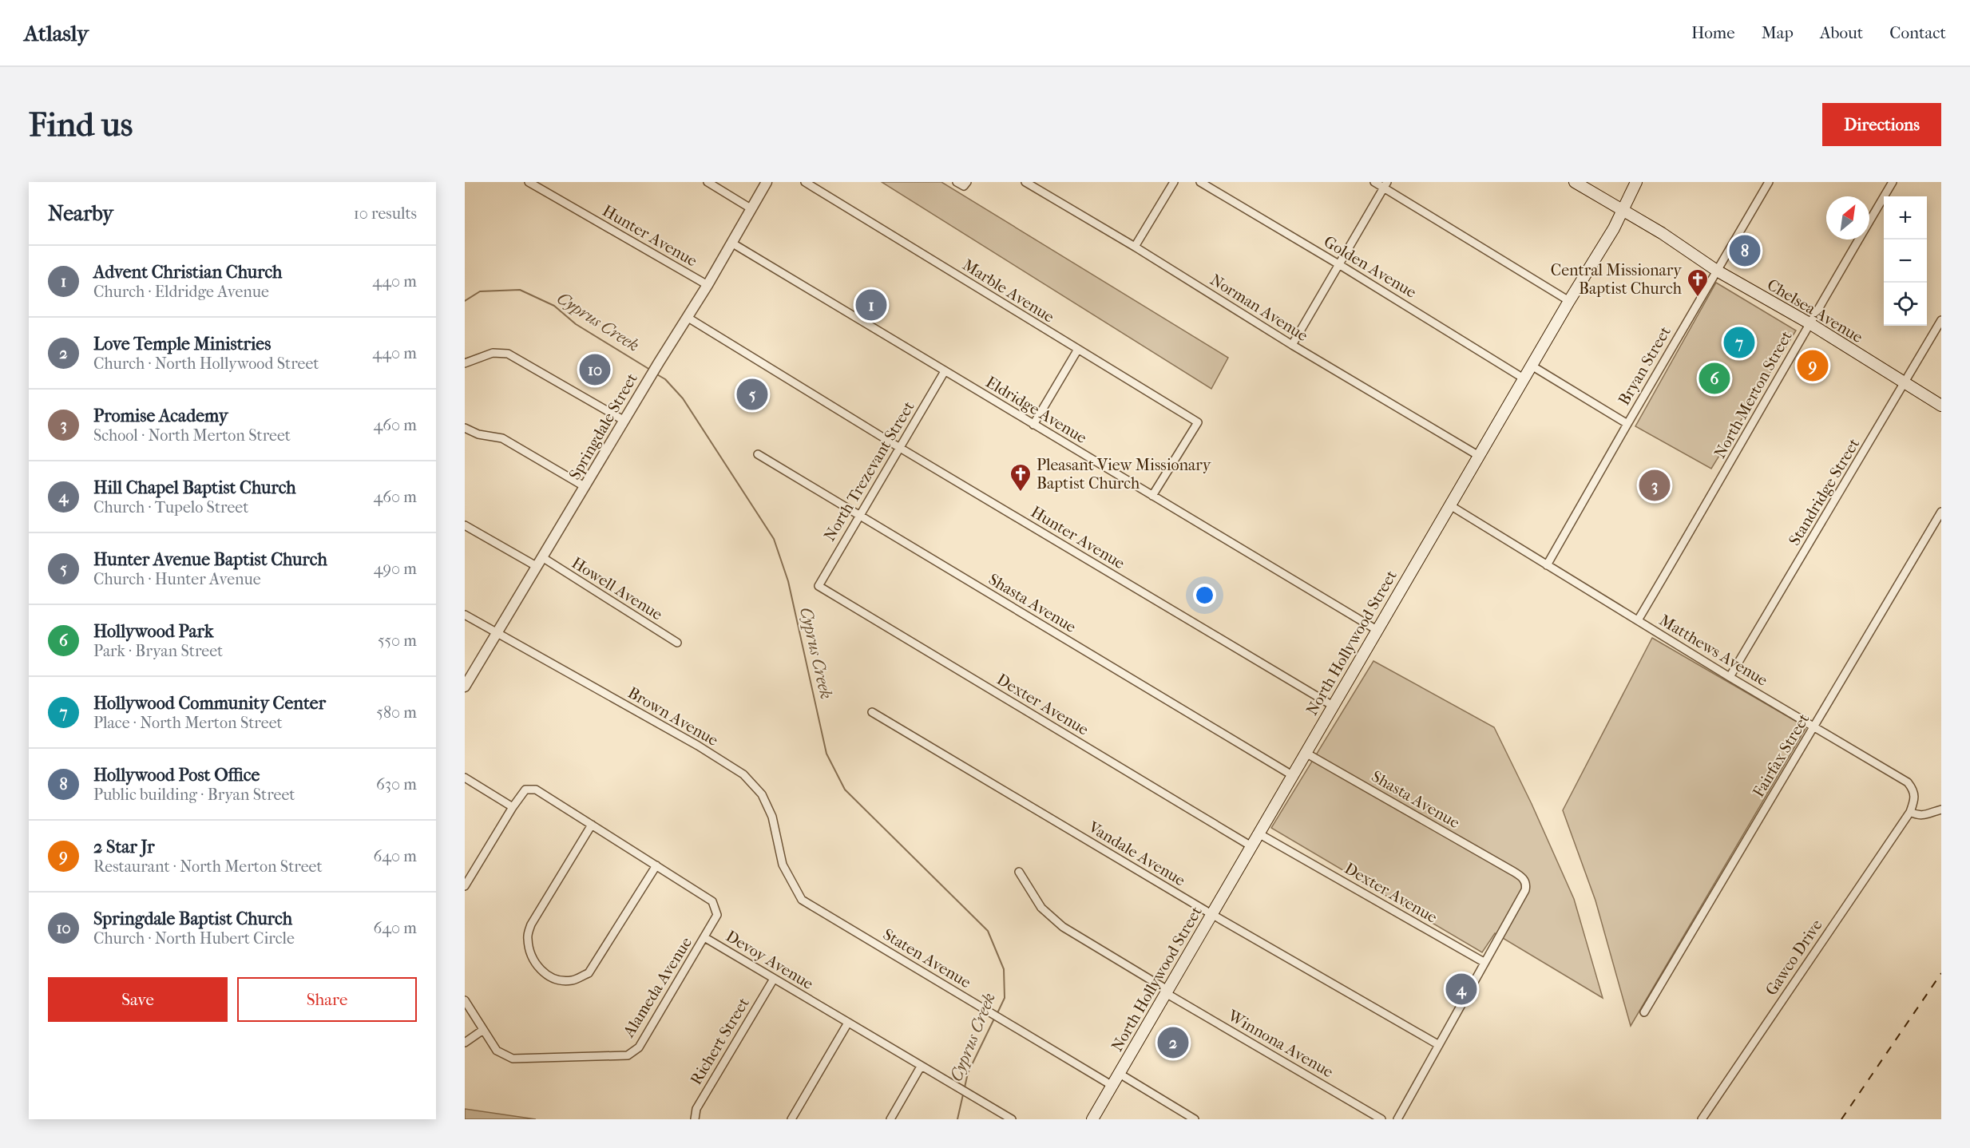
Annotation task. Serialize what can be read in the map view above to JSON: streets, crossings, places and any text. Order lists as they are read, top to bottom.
{
  "streets": {
    "main road": ["Chelsea Avenue", "North Hollywood Street"],
    "street": [
      "Hunter Avenue",
      "Golden Avenue",
      "Marble Avenue",
      "Norman Avenue",
      "Bryan Street",
      "North Merton Street",
      "Eldridge Avenue",
      "Springdale Street",
      "North Trezevant Street",
      "Standridge Street",
      "Howell Avenue",
      "Shasta Avenue",
      "Matthews Avenue",
      "Dexter Avenue",
      "Brown Avenue",
      "Fairfax Street",
      "Vandale Avenue",
      "Gawco Drive",
      "Staten Avenue",
      "Devoy Avenue",
      "Alameda Avenue",
      "Richert Street",
      "Winnona Avenue"
    ]
  },
  "crossings": [
    ["Hunter Avenue", "Springdale Street"],
    ["Hunter Avenue", "North Trezevant Street"],
    ["Hunter Avenue", "North Hollywood Street"],
    ["Golden Avenue", "North Hollywood Street"],
    ["Marble Avenue", "Eldridge Avenue"],
    ["Norman Avenue", "North Hollywood Street"],
    ["Chelsea Avenue", "Bryan Street"],
    ["Chelsea Avenue", "North Merton Street"],
    ["Chelsea Avenue", "Standridge Street"],
    ["Chelsea Avenue", "North Hollywood Street"],
    ["Bryan Street", "Matthews Avenue"],
    ["North Merton Street", "Matthews Avenue"],
    ["Eldridge Avenue", "Springdale Street"],
    ["Eldridge Avenue", "North Trezevant Street"],
    ["Eldridge Avenue", "North Hollywood Street"],
    ["Springdale Street", "Howell Avenue"],
    ["Springdale Street", "Brown Avenue"],
    ["North Trezevant Street", "Shasta Avenue"],
    ["North Trezevant Street", "Dexter Avenue"],
    ["Standridge Street", "Matthews Avenue"],
    ["Shasta Avenue", "North Hollywood Street"],
    ["Shasta Avenue", "Dexter Avenue"],
    ["North Hollywood Street", "Matthews Avenue"],
    ["North Hollywood Street", "Dexter Avenue"],
    ["North Hollywood Street", "Vandale Avenue"],
    ["North Hollywood Street", "Staten Avenue"],
    ["North Hollywood Street", "Winnona Avenue"],
    ["Matthews Avenue", "Fairfax Street"],
    ["Matthews Avenue", "Gawco Drive"],
    ["Brown Avenue", "Staten Avenue"],
    ["Devoy Avenue", "Alameda Avenue"],
    ["Devoy Avenue", "Richert Street"]
  ],
  "water": ["Cyprus Creek"],
  "places": {
    "church": ["Central Missionary Baptist Church", "Pleasant View Missionary Baptist Church"]
  },
  "north": "top right",
  "page": {
    "header": "Atlasly",
    "nav": [
      "Home",
      "Map",
      "About",
      "Contact"
    ],
    "buttons": [
      "Directions",
      ["Save", "Share"]
    ],
    "title": "Find us",
    "heading": ["Nearby", "10 results"],
    "map_buttons": ["+", "−"],
    "pins": [
      "8",
      "1",
      "7",
      "9",
      "10",
      "6",
      "5",
      "3",
      "4",
      "2"
    ],
    "list": [
      {
        "mark": "1",
        "name": "Advent Christian Church",
        "note": "Church · Eldridge Avenue",
        "value": "440 m"
      },
      {
        "mark": "2",
        "name": "Love Temple Ministries",
        "note": "Church · North Hollywood Street",
        "value": "440 m"
      },
      {
        "mark": "3",
        "name": "Promise Academy",
        "note": "School · North Merton Street",
        "value": "460 m"
      },
      {
        "mark": "4",
        "name": "Hill Chapel Baptist Church",
        "note": "Church · Tupelo Street",
        "value": "460 m"
      },
      {
        "mark": "5",
        "name": "Hunter Avenue Baptist Church",
        "note": "Church · Hunter Avenue",
        "value": "490 m"
      },
      {
        "mark": "6",
        "name": "Hollywood Park",
        "note": "Park · Bryan Street",
        "value": "550 m"
      },
      {
        "mark": "7",
        "name": "Hollywood Community Center",
        "note": "Place · North Merton Street",
        "value": "580 m"
      },
      {
        "mark": "8",
        "name": "Hollywood Post Office",
        "note": "Public building · Bryan Street",
        "value": "630 m"
      },
      {
        "mark": "9",
        "name": "2 Star Jr",
        "note": "Restaurant · North Merton Street",
        "value": "640 m"
      },
      {
        "mark": "10",
        "name": "Springdale Baptist Church",
        "note": "Church · North Hubert Circle",
        "value": "640 m"
      }
    ]
  }
}
